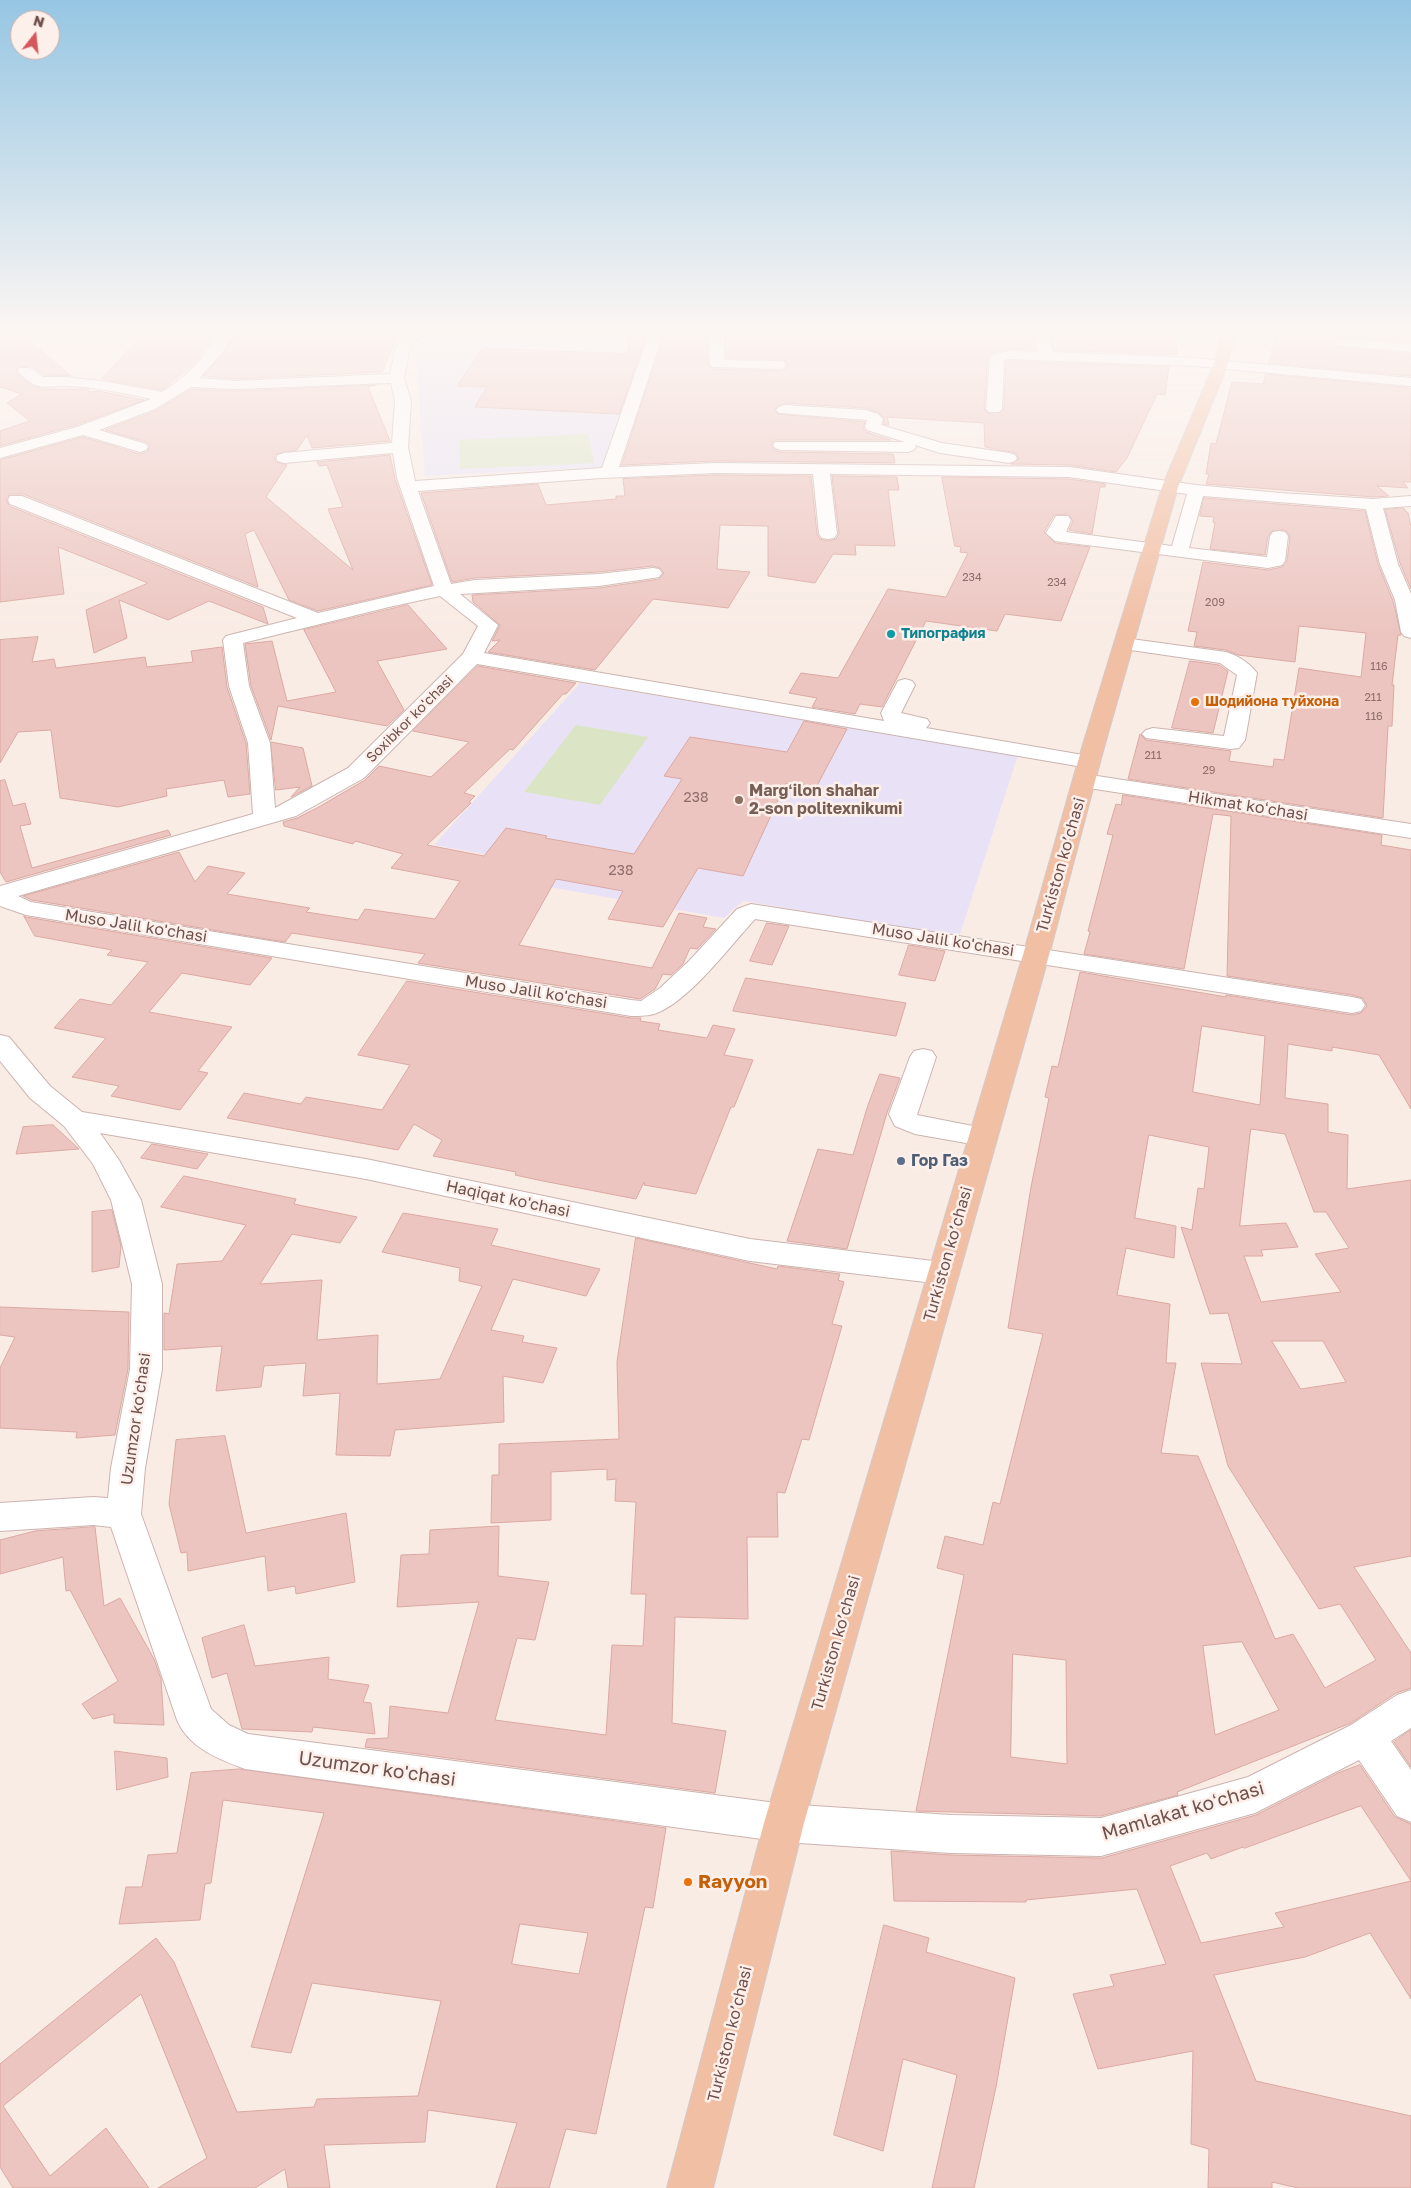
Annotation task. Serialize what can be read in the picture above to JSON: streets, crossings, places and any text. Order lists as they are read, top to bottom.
{
  "streets": {
    "main road": ["Turkiston ko’chasi"],
    "street": [
      "Soxibkor ko'chasi",
      "Hikmat koʻchasi",
      "Muso Jalil ko'chasi",
      "Haqiqat ko'chasi",
      "Uzumzor ko'chasi",
      "Mamlakat koʻchasi"
    ]
  },
  "crossings": [
    ["Hikmat koʻchasi", "Turkiston ko’chasi"],
    ["Turkiston ko’chasi", "Muso Jalil ko'chasi"],
    ["Turkiston ko’chasi", "Haqiqat ko'chasi"],
    ["Turkiston ko’chasi", "Uzumzor ko'chasi"],
    ["Turkiston ko’chasi", "Mamlakat koʻchasi"],
    ["Haqiqat ko'chasi", "Uzumzor ko'chasi"],
    ["Uzumzor ko'chasi", "Mamlakat koʻchasi"]
  ],
  "places": [
    "Типография",
    "Шодийона туйхона",
    "Margʻilon shahar 2-son politexnikumi",
    "Гор Газ",
    "Rayyon"
  ],
  "house_numbers": [
    "234",
    "234",
    "209",
    "116",
    "211",
    "116",
    "211",
    "29",
    "238",
    "238"
  ],
  "north": "top"
}
